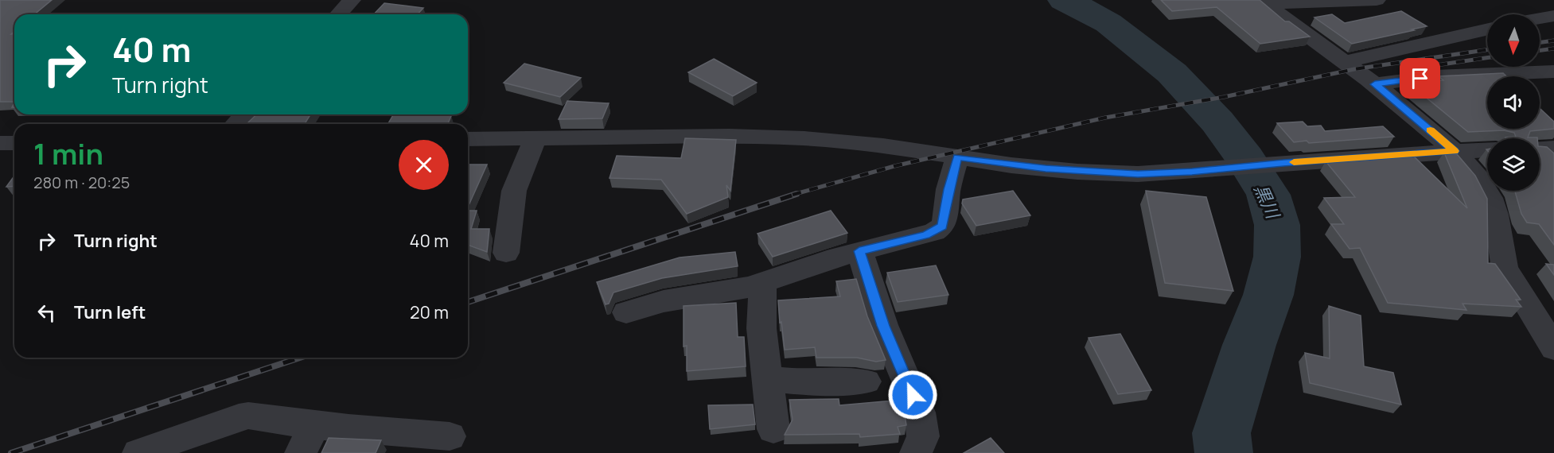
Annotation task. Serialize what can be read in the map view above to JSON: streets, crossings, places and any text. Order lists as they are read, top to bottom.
{
  "water": ["黒川"],
  "north": "bottom",
  "page": {
    "turn": ["40 m", "Turn right"],
    "heading": ["1 min", "280 m · 20:25"],
    "list": [
      {
        "name": "Turn right",
        "value": "40 m"
      },
      {
        "name": "Turn left",
        "value": "20 m"
      }
    ]
  }
}
